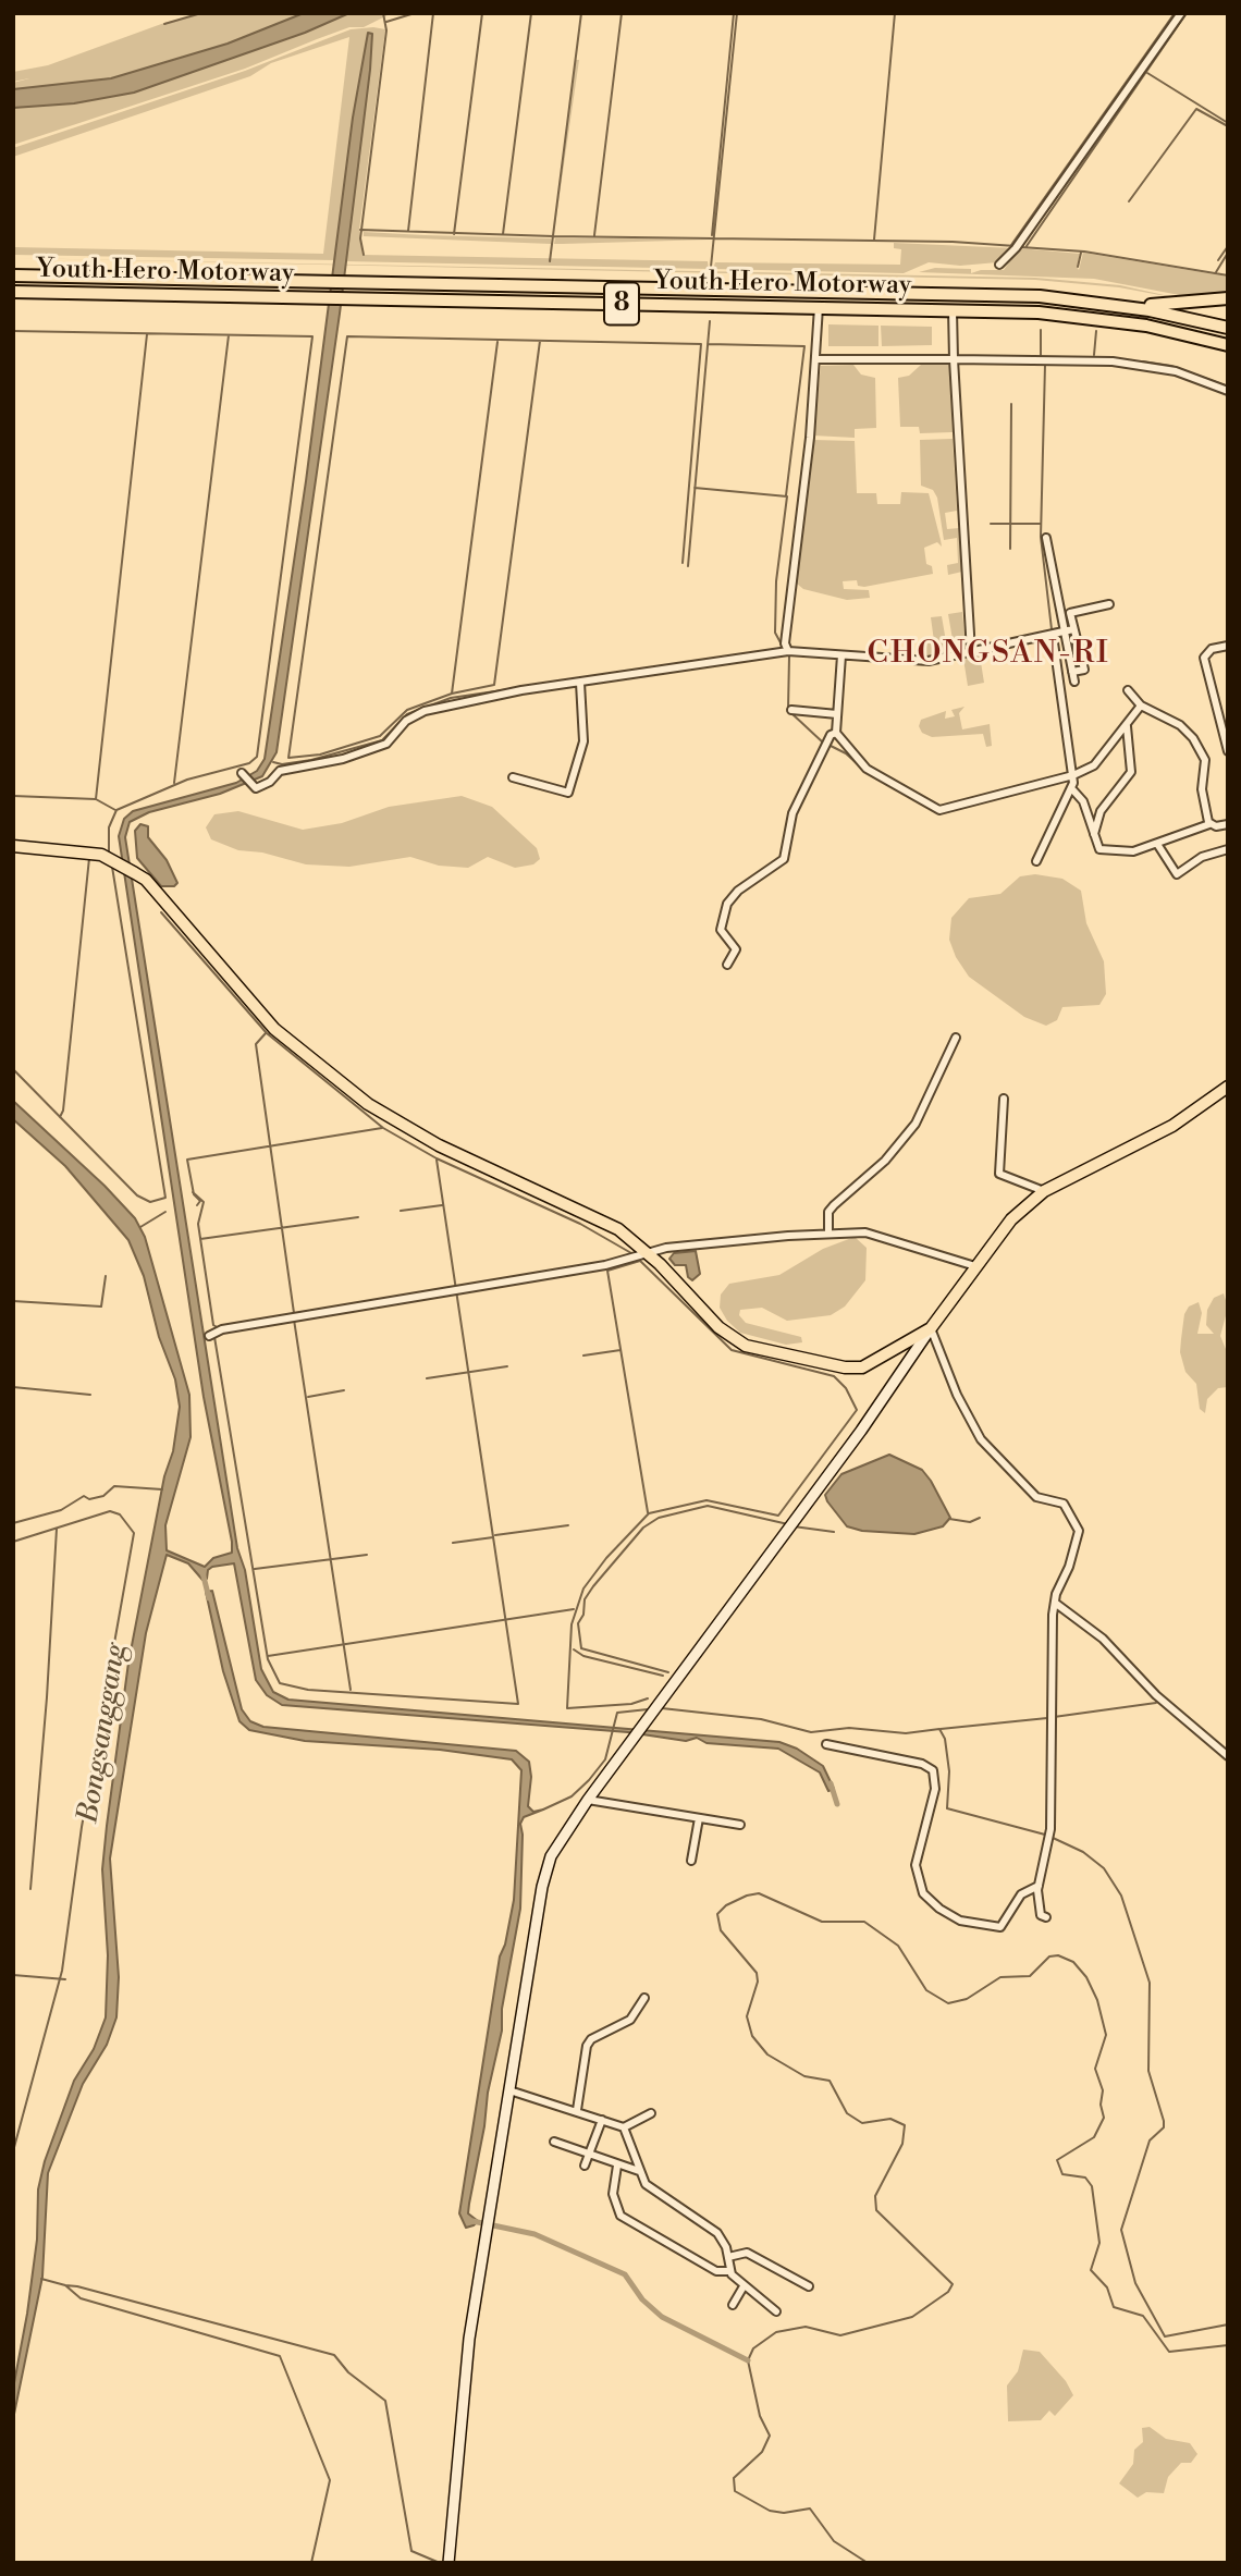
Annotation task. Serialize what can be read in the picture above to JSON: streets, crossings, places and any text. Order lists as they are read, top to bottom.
{
  "streets": {
    "highway": ["Youth Hero Motorway", "8"]
  },
  "districts": ["CHONGSAN-RI"],
  "water": ["Bongsanggang"]
}
